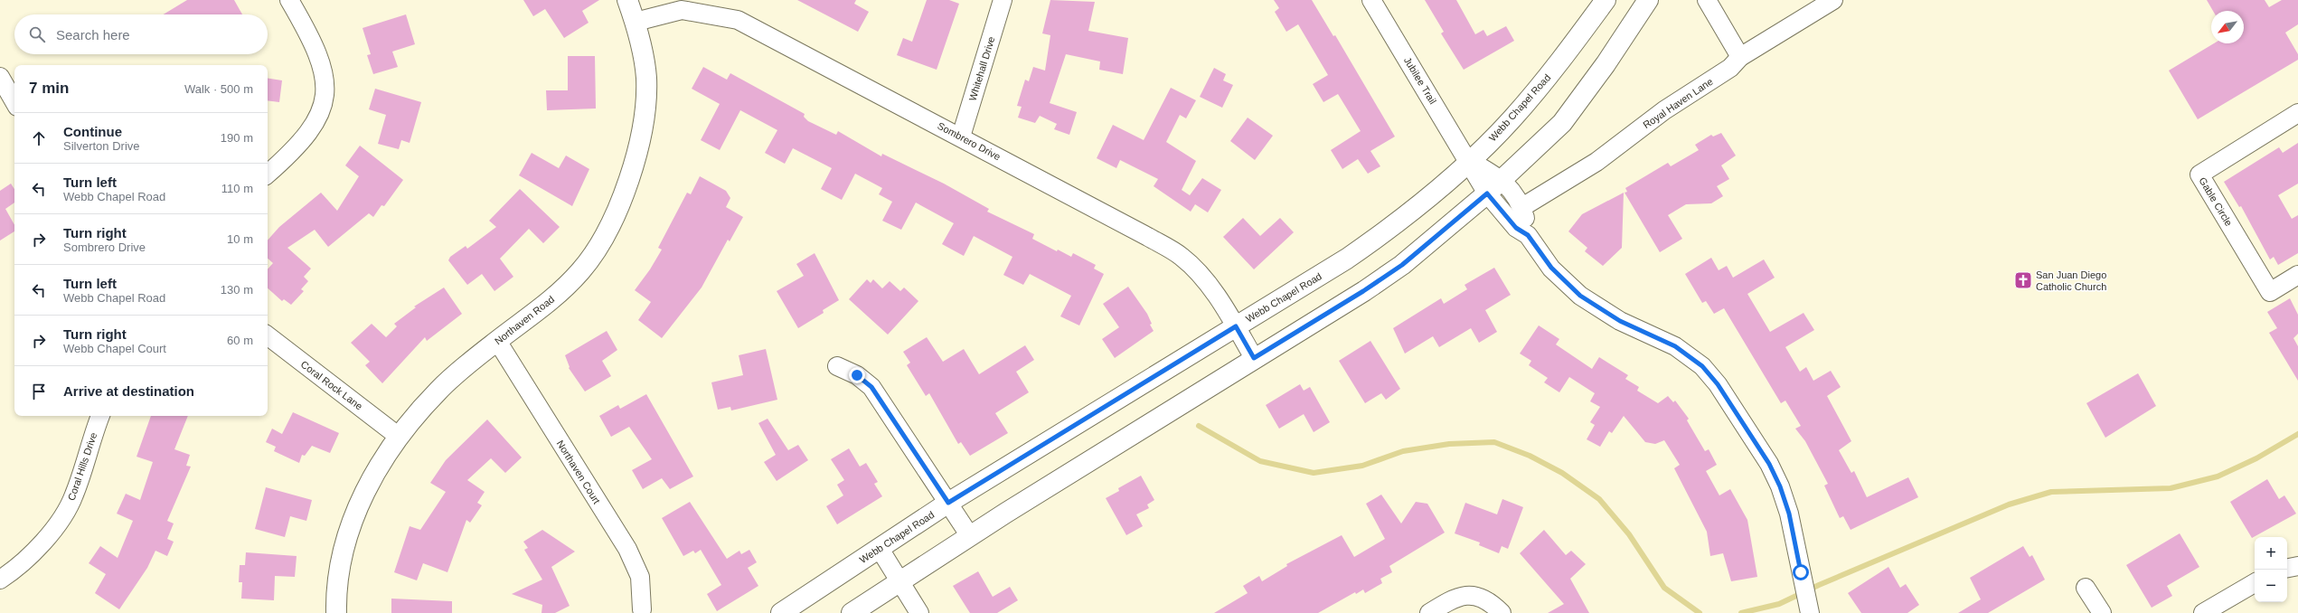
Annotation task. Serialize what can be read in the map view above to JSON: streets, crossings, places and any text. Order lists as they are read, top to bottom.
{
  "streets": {
    "main road": ["Webb Chapel Road", "Northaven Road"],
    "street": [
      "Whitehall Drive",
      "Jubilee Trail",
      "Royal Haven Lane",
      "Sombrero Drive",
      "Gable Circle",
      "Coral Rock Lane",
      "Coral Hills Drive",
      "Northaven Court"
    ]
  },
  "crossings": [
    ["Whitehall Drive", "Sombrero Drive"],
    ["Jubilee Trail", "Webb Chapel Road"],
    ["Webb Chapel Road", "Sombrero Drive"],
    ["Sombrero Drive", "Northaven Road"],
    ["Northaven Road", "Coral Rock Lane"],
    ["Northaven Road", "Northaven Court"]
  ],
  "places": {
    "church": ["San Juan Diego Catholic Church"]
  },
  "north": "bottom left",
  "page": {
    "search": "Search here",
    "heading": ["7 min", "Walk · 500 m"],
    "list": [
      ["Continue", "Silverton Drive", "190 m"],
      ["Turn left", "Webb Chapel Road", "110 m"],
      ["Turn right", "Sombrero Drive", "10 m"],
      ["Turn left", "Webb Chapel Road", "130 m"],
      ["Turn right", "Webb Chapel Court", "60 m"],
      "Arrive at destination"
    ],
    "map_buttons": ["+", "−"]
  }
}
